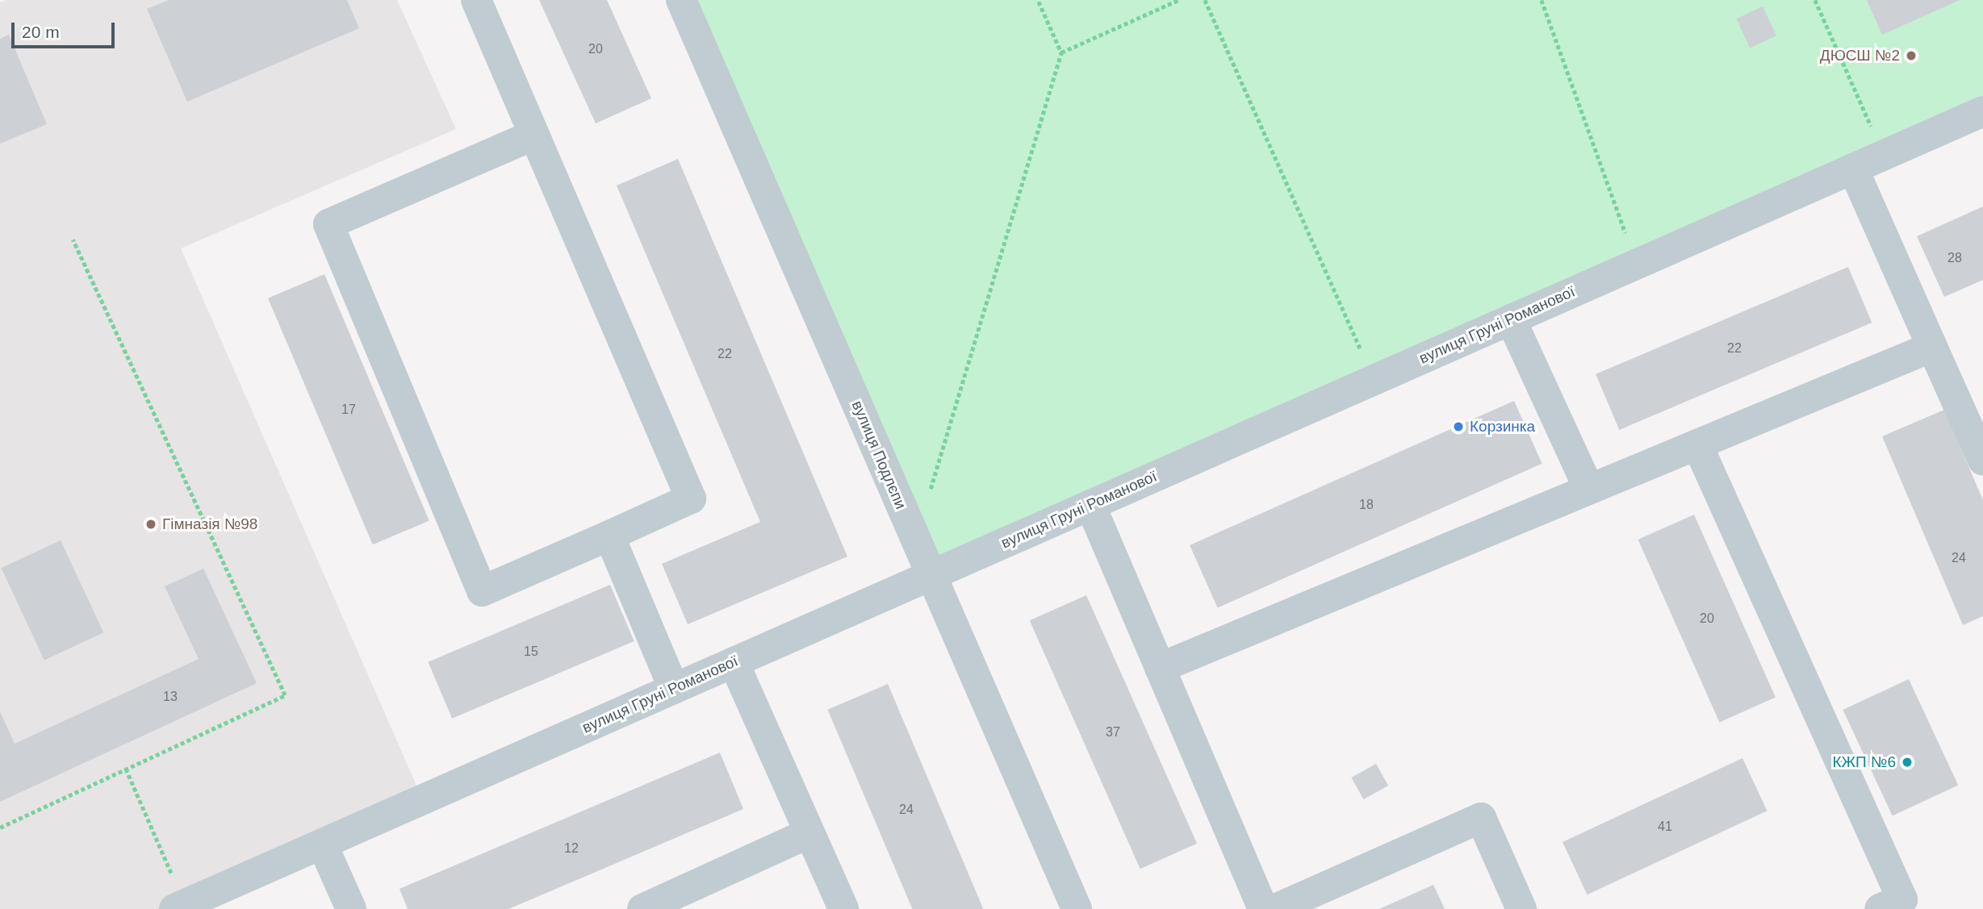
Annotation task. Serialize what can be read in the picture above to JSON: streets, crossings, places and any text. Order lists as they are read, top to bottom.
{
  "streets": {
    "street": ["вулиця Груні Романової", "вулиця Подлєпи"]
  },
  "crossings": [
    ["вулиця Груні Романової", "вулиця Подлєпи"]
  ],
  "places": [
    "ДЮСШ №2",
    "Корзинка",
    "Гімназія №98",
    "КЖП №6"
  ],
  "house_numbers": [
    "20",
    "28",
    "22",
    "22",
    "17",
    "18",
    "24",
    "20",
    "15",
    "13",
    "37",
    "24",
    "41",
    "12"
  ],
  "scale_bar": "20 m"
}
